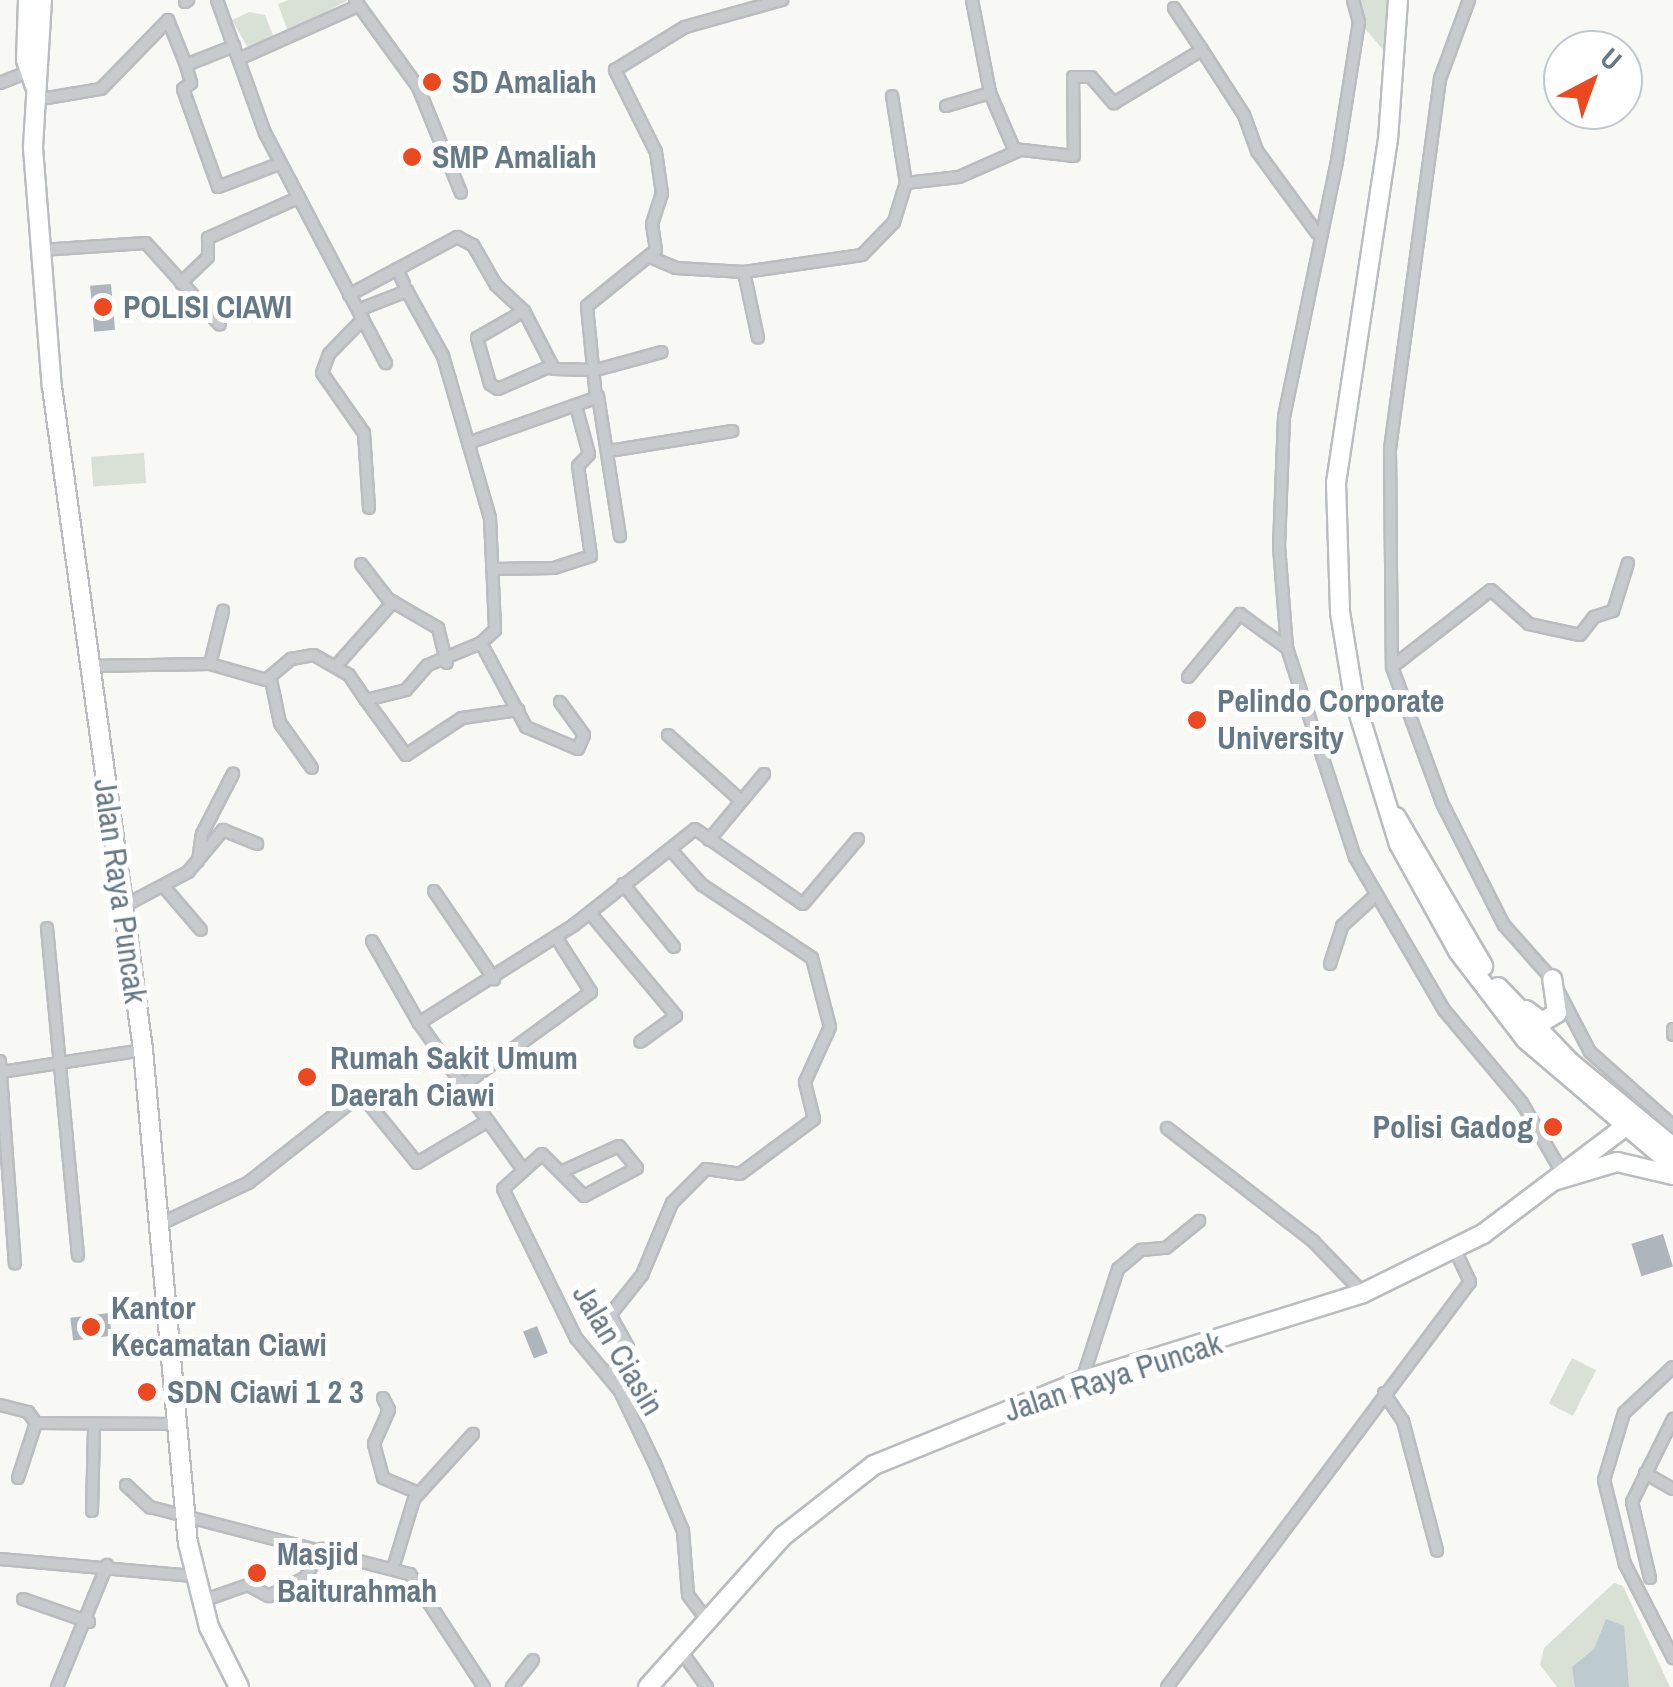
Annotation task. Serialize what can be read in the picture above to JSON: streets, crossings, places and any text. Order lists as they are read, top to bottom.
{
  "streets": {
    "highway": ["Jalan Raya Puncak"],
    "street": ["Jalan Ciasin"]
  },
  "crossings": [
    ["Jalan Raya Puncak", "Jalan Ciasin"]
  ],
  "places": [
    "SD Amaliah",
    "SMP Amaliah",
    "POLISI CIAWI",
    "Pelindo Corporate University",
    "Rumah Sakit Umum Daerah Ciawi",
    "Polisi Gadog",
    "Kantor Kecamatan Ciawi",
    "SDN Ciawi 1 2 3",
    "Masjid Baiturahmah"
  ],
  "north": "top right"
}
